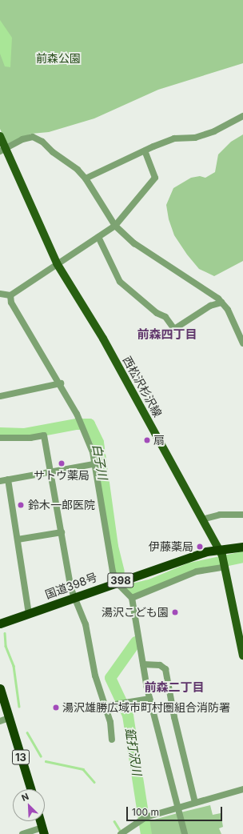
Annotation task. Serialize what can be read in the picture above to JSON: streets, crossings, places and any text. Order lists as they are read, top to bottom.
{
  "streets": {
    "highway": ["398", "国道398号", "13"],
    "main road": ["西松沢杉沢線"]
  },
  "crossings": [
    ["西松沢杉沢線", "国道398号"]
  ],
  "districts": ["前森四丁目", "前森二丁目"],
  "water": ["白子川", "鉦打沢川"],
  "parks": ["前森公園"],
  "places": [
    "扇",
    "サトウ薬局",
    "鈴木一郎医院",
    "伊藤薬局",
    "湯沢こども園",
    "湯沢雄勝広域市町村圏組合消防署"
  ],
  "scale_bar": "100 m",
  "north": "top left"
}
